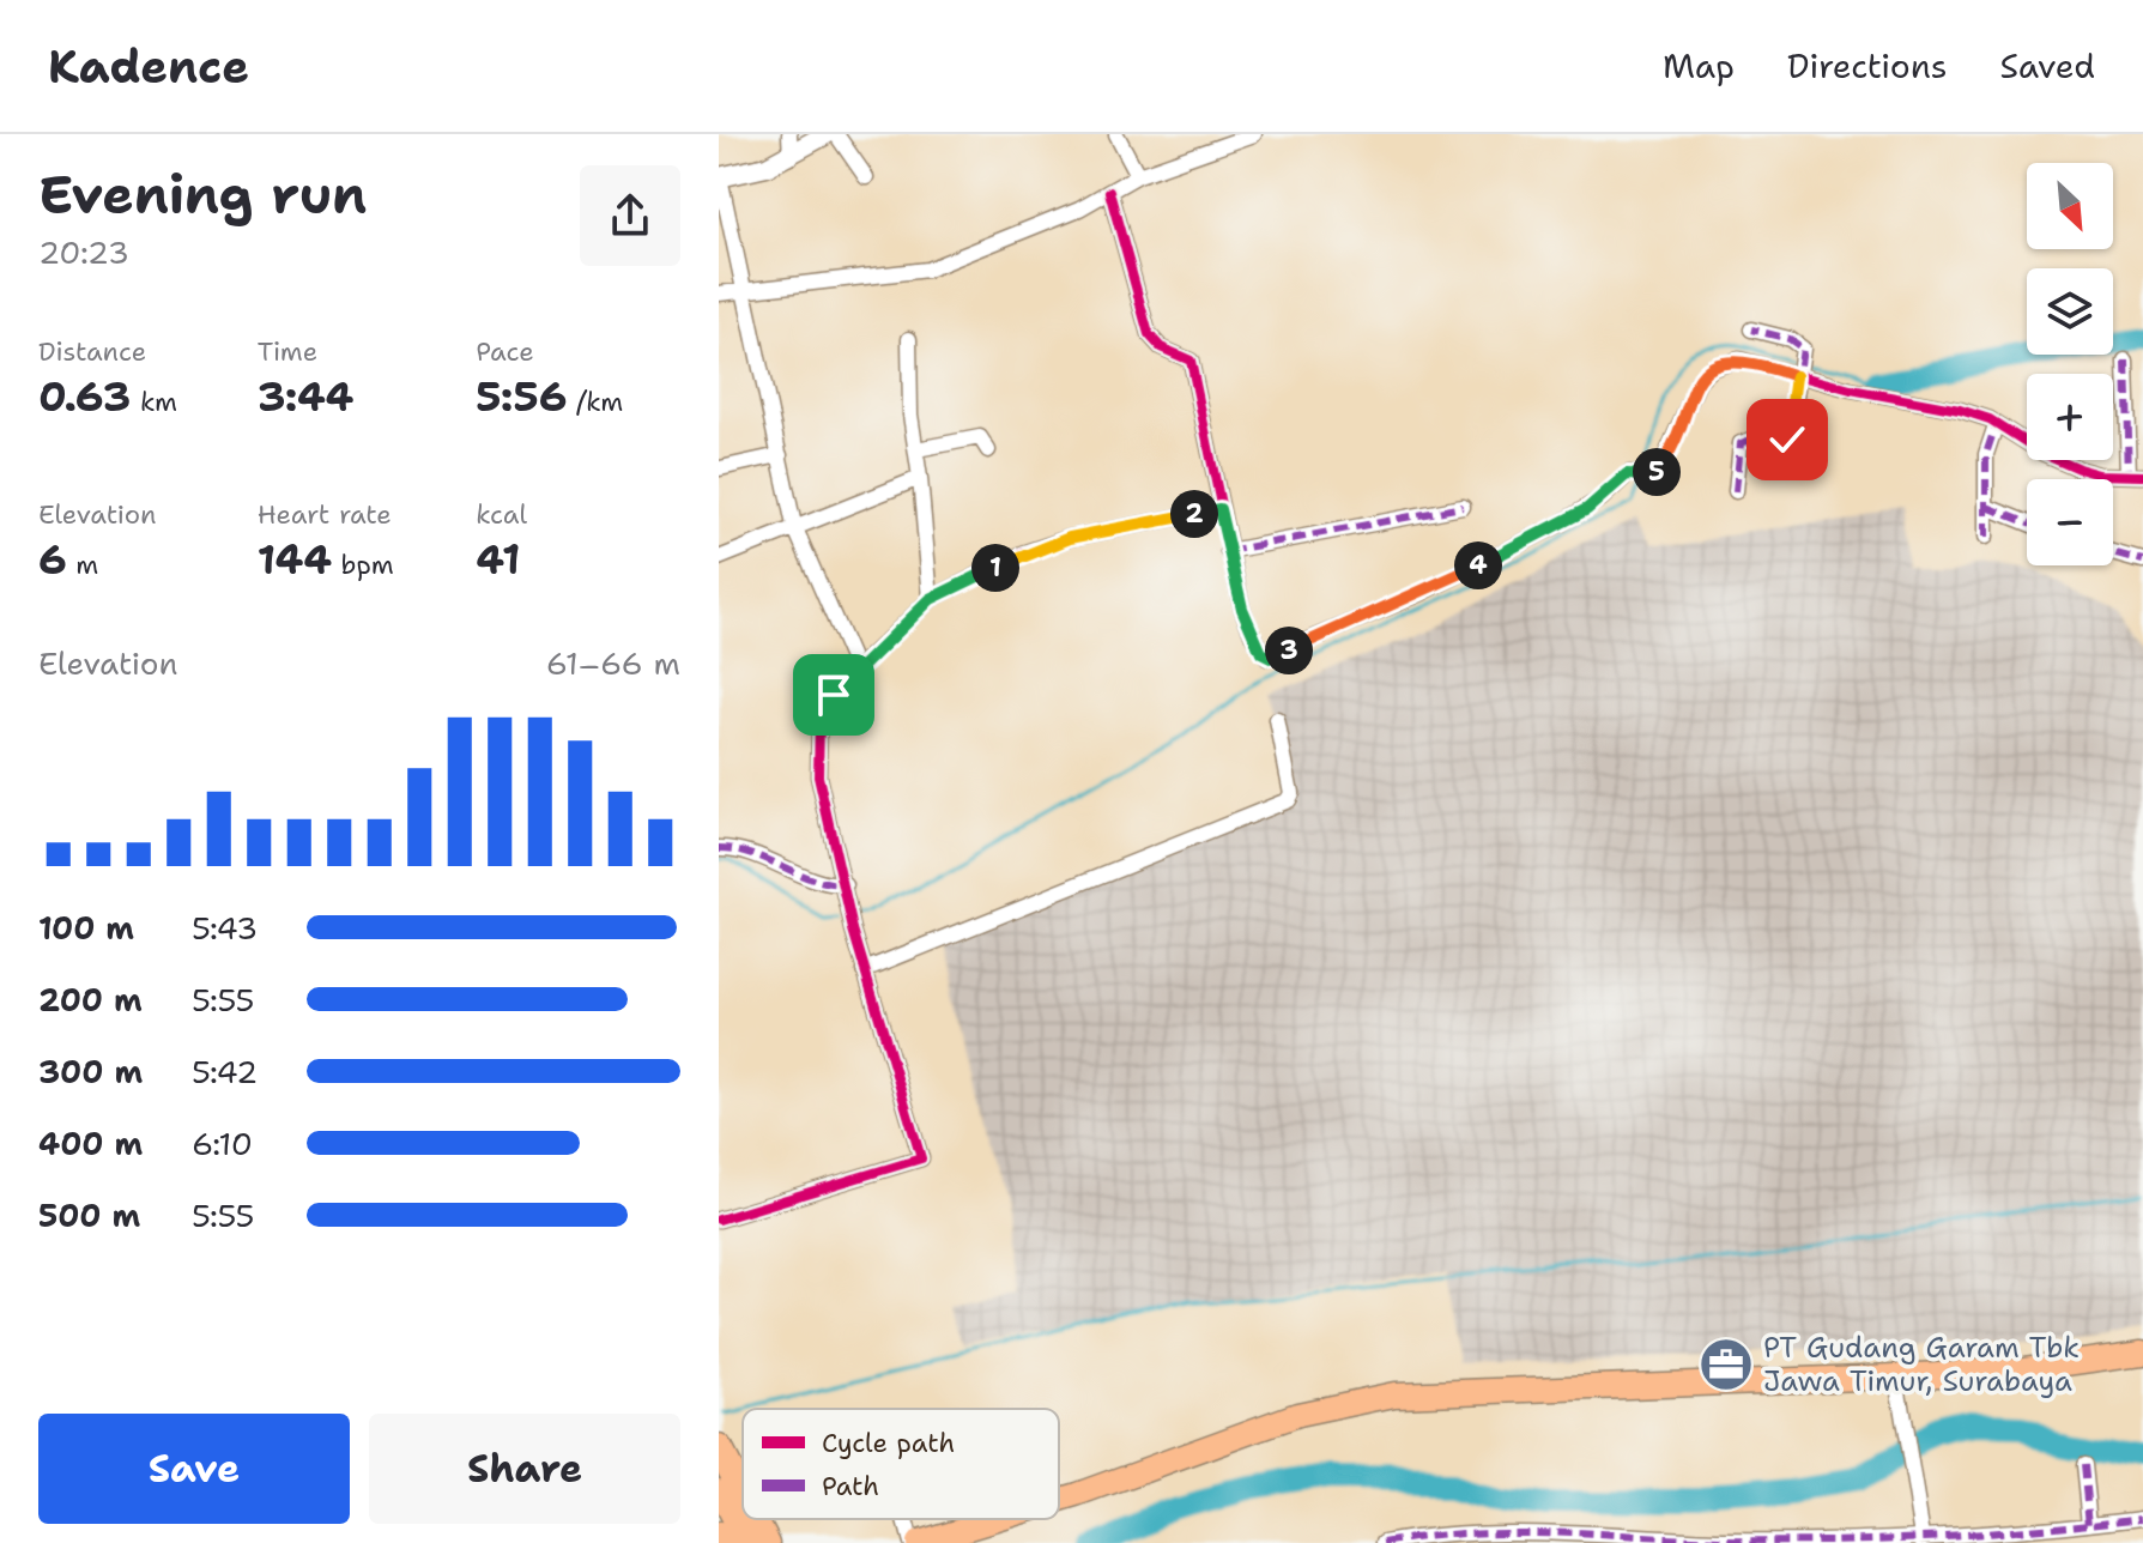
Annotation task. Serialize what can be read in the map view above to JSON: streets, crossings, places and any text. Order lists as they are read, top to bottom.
{
  "places": {
    "office": ["PT Gudang Garam Tbk Jawa Timur, Surabaya"]
  },
  "legend": ["Cycle path", "Path"],
  "north": "bottom right",
  "page": {
    "header": "Kadence",
    "nav": ["Map", "Directions", "Saved"],
    "heading": ["Evening run", "20:23"],
    "map_buttons": ["+", "−"],
    "stats": [
      ["Distance", "0.63 km"],
      ["Time", "3:44"],
      ["Pace", "5:56 /km"],
      ["Elevation", "6 m"],
      ["Heart rate", "144 bpm"],
      ["kcal", "41"]
    ],
    "pins": [
      "5",
      "2",
      "4",
      "1",
      "3"
    ],
    "chart": ["Elevation", "61–66 m"],
    "list": [
      {
        "name": "100 m",
        "note": "5:43"
      },
      {
        "name": "200 m",
        "note": "5:55"
      },
      {
        "name": "300 m",
        "note": "5:42"
      },
      {
        "name": "400 m",
        "note": "6:10"
      },
      {
        "name": "500 m",
        "note": "5:55"
      }
    ],
    "buttons": ["Save", "Share"]
  }
}
